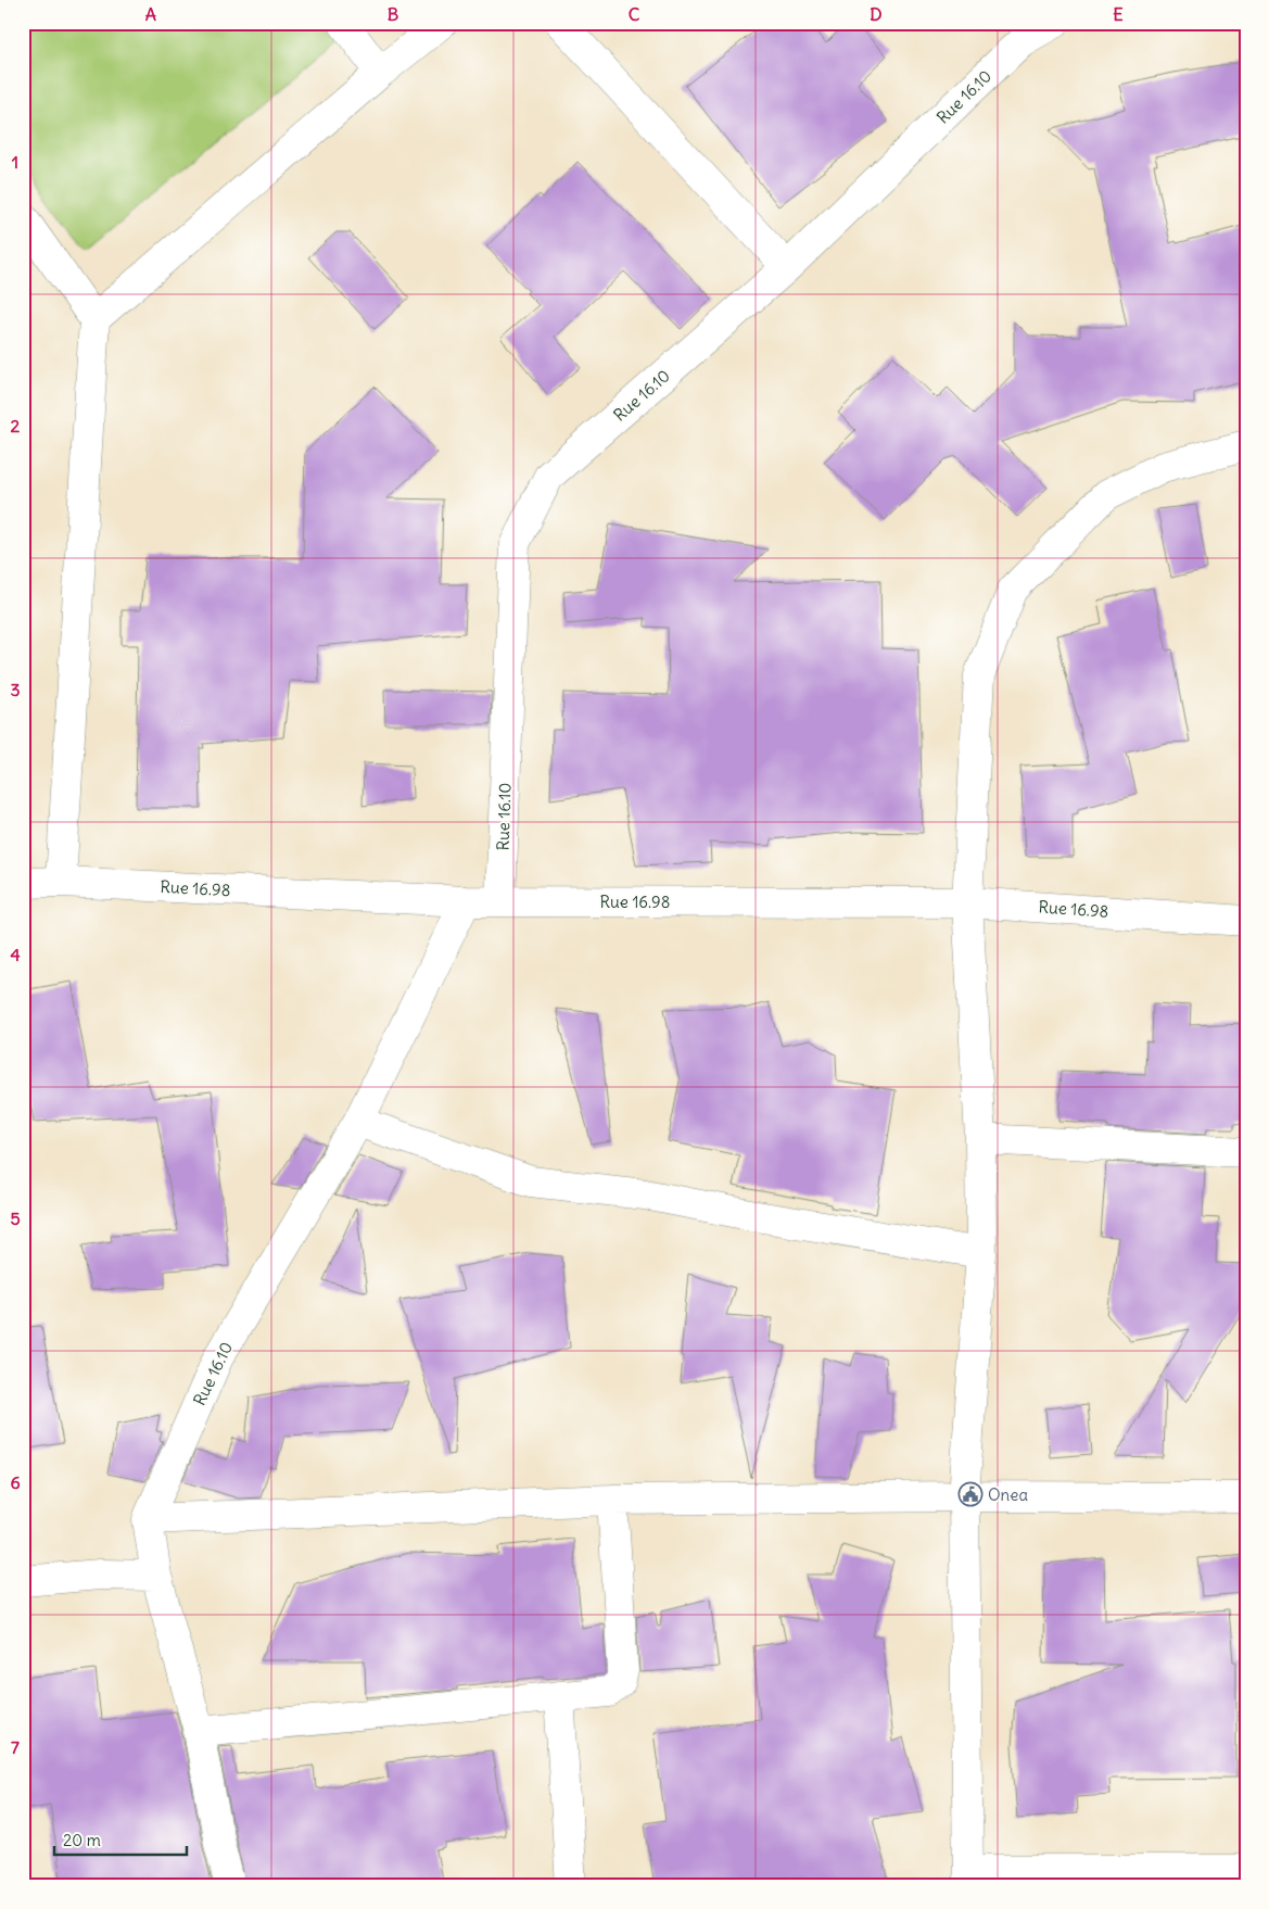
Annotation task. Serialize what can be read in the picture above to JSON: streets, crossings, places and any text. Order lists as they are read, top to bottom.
{
  "streets": {
    "street": ["Rue 16.10", "Rue 16.98"]
  },
  "crossings": [
    ["Rue 16.10", "Rue 16.98"]
  ],
  "places": {
    "public building": ["Onea"]
  },
  "scale_bar": "20 m",
  "grid": {
    "columns": [
      "A",
      "B",
      "C",
      "D",
      "E"
    ],
    "rows": [
      "1",
      "2",
      "3",
      "4",
      "5",
      "6",
      "7"
    ]
  }
}
